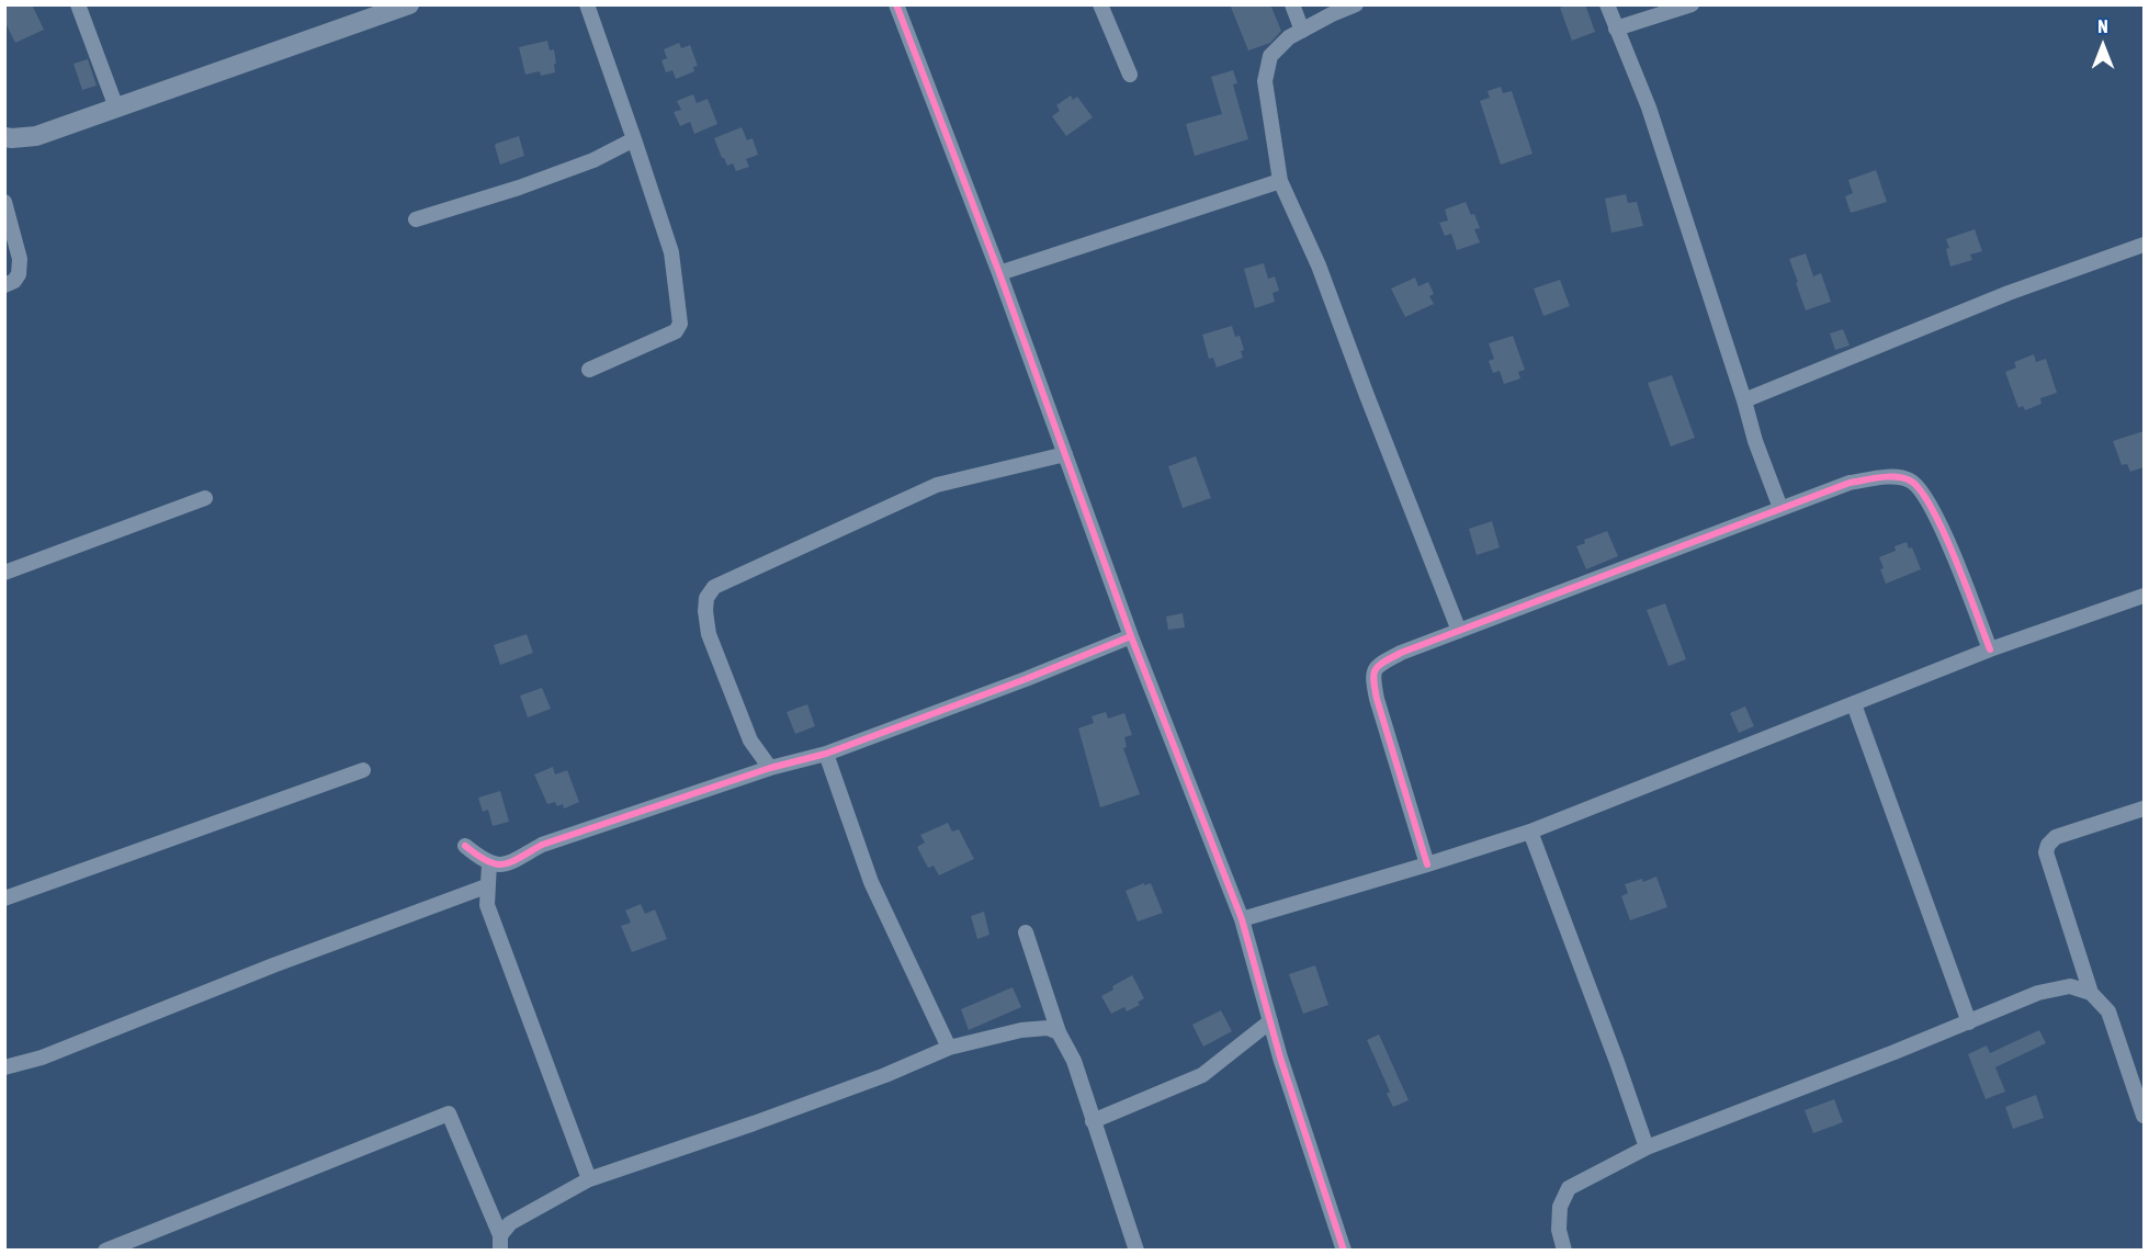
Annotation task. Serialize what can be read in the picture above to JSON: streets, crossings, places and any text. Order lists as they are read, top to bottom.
{
  "north": "top"
}
